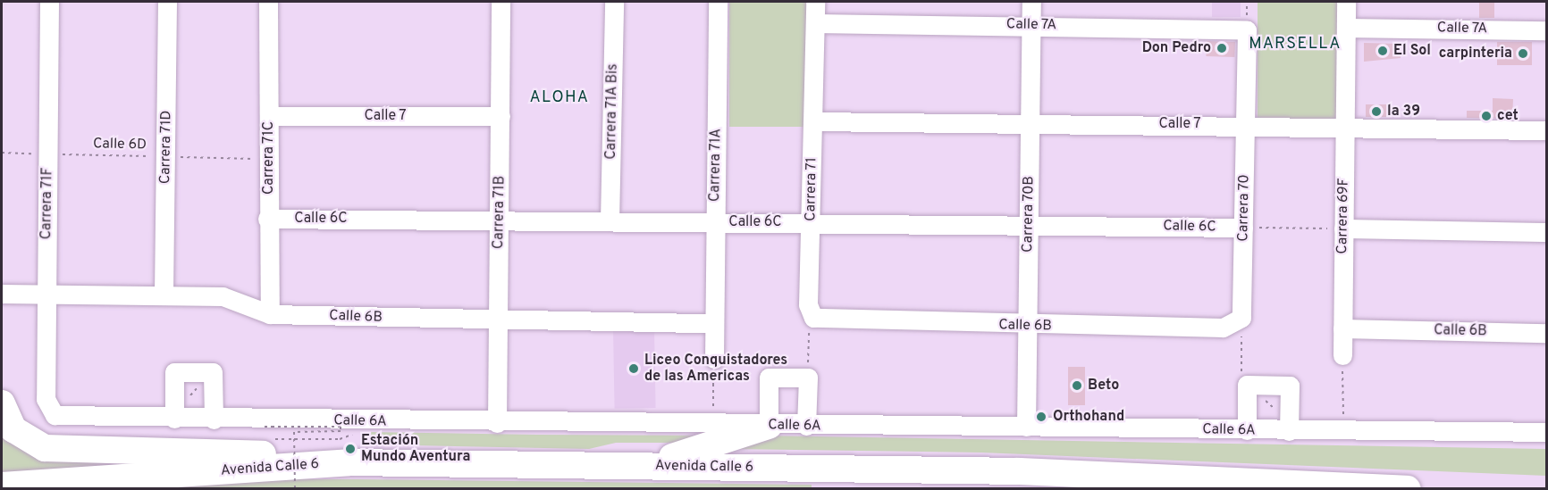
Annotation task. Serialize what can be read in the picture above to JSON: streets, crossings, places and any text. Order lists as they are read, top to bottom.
{
  "streets": {
    "highway": ["Avenida Calle 6"],
    "street": [
      "Calle 7A",
      "Carrera 71A Bis",
      "Calle 7",
      "Carrera 71D",
      "Carrera 71C",
      "Carrera 71A",
      "Carrera 71",
      "Carrera 71F",
      "Carrera 70",
      "Carrera 71B",
      "Carrera 70B",
      "Carrera 69F",
      "Calle 6C",
      "Calle 6B",
      "Calle 6A"
    ],
    "path": ["Calle 6D"]
  },
  "crossings": [
    ["Calle 7A", "Carrera 71"],
    ["Calle 7A", "Carrera 70"],
    ["Calle 7A", "Carrera 70B"],
    ["Calle 7A", "Carrera 69F"],
    ["Carrera 71A Bis", "Calle 6C"],
    ["Calle 7", "Carrera 71C"],
    ["Calle 7", "Carrera 71"],
    ["Calle 7", "Carrera 70"],
    ["Calle 7", "Carrera 71B"],
    ["Calle 7", "Carrera 70B"],
    ["Calle 7", "Carrera 69F"],
    ["Calle 6D", "Carrera 71D"],
    ["Calle 6D", "Carrera 71C"],
    ["Calle 6D", "Carrera 71F"],
    ["Carrera 71D", "Calle 6B"],
    ["Carrera 71C", "Calle 6C"],
    ["Carrera 71C", "Calle 6B"],
    ["Carrera 71A", "Calle 6C"],
    ["Carrera 71A", "Calle 6B"],
    ["Carrera 71", "Calle 6C"],
    ["Carrera 71", "Calle 6B"],
    ["Carrera 71F", "Calle 6B"],
    ["Carrera 71F", "Calle 6A"],
    ["Carrera 70", "Calle 6C"],
    ["Carrera 70", "Calle 6B"],
    ["Carrera 71B", "Calle 6C"],
    ["Carrera 71B", "Calle 6B"],
    ["Carrera 71B", "Calle 6A"],
    ["Carrera 70B", "Calle 6C"],
    ["Carrera 70B", "Calle 6B"],
    ["Carrera 70B", "Calle 6A"],
    ["Carrera 69F", "Calle 6B"]
  ],
  "districts": ["MARSELLA", "ALOHA"],
  "places": [
    "Don Pedro",
    "El Sol",
    "carpinteria",
    "la 39",
    "cet",
    "Liceo Conquistadores de las Americas",
    "Beto",
    "Orthohand",
    "Estación Mundo Aventura"
  ]
}
